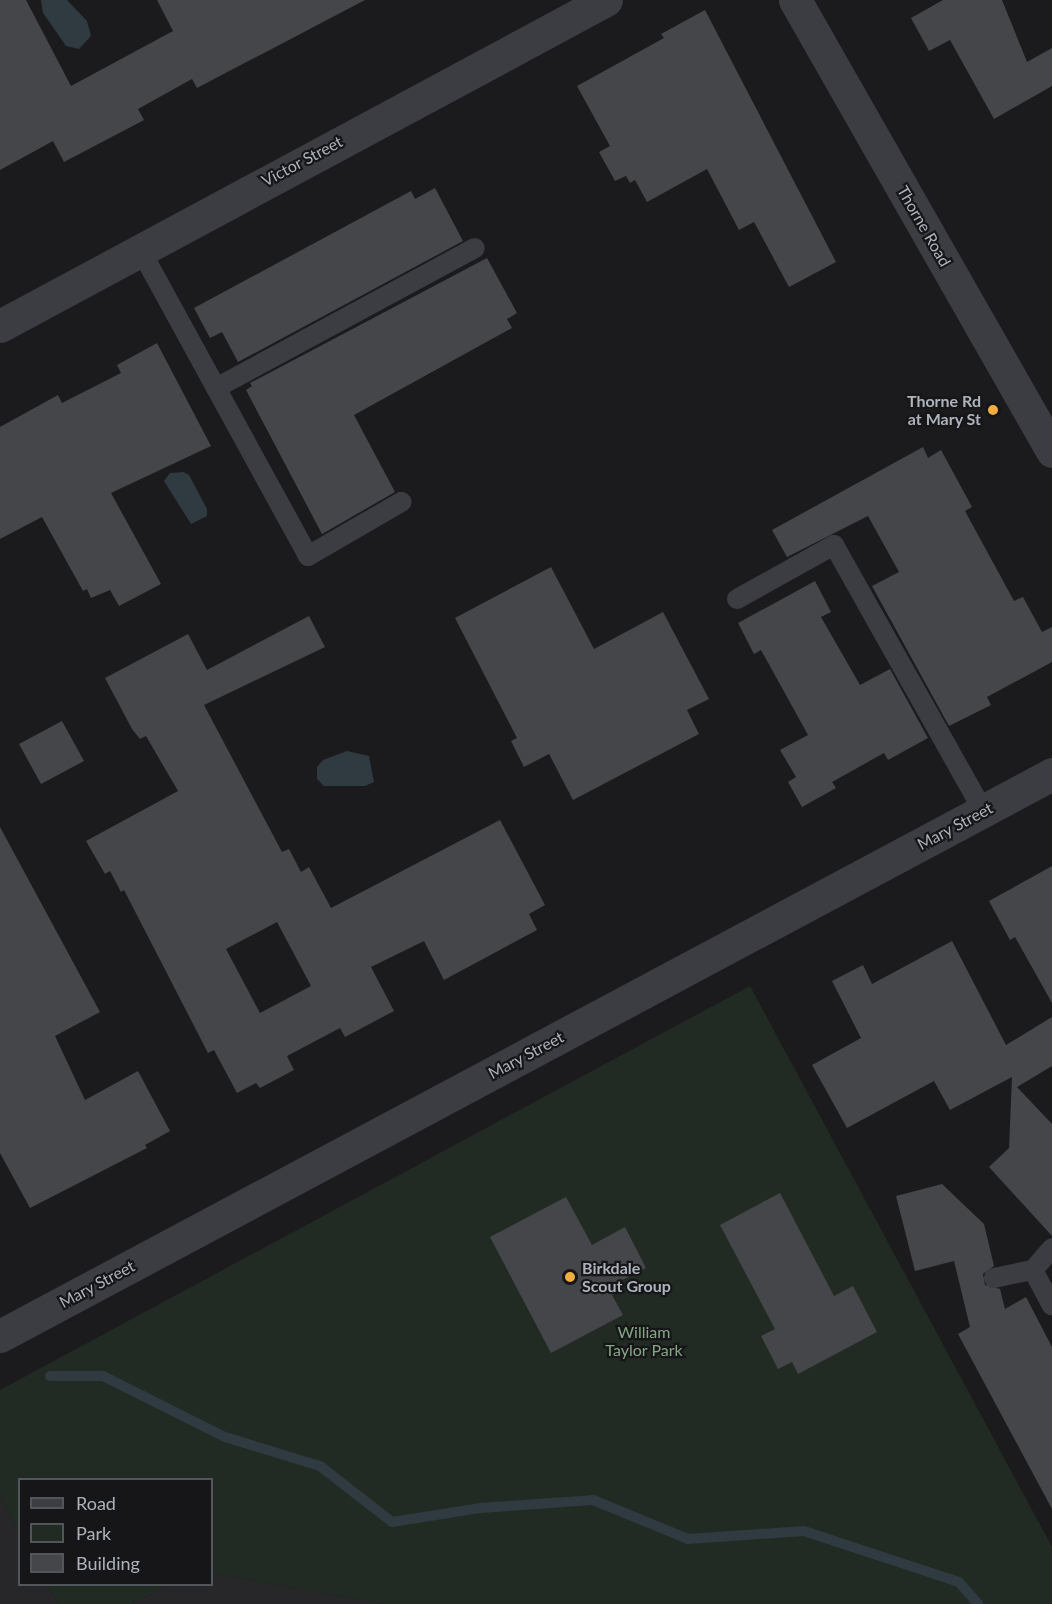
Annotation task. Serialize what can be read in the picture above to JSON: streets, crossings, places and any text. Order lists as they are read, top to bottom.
{
  "streets": {
    "street": ["Victor Street", "Thorne Road", "Mary Street"]
  },
  "parks": ["William Taylor Park"],
  "places": ["Thorne Rd at Mary St", "Birkdale Scout Group"],
  "legend": ["Road", "Park", "Building"]
}
